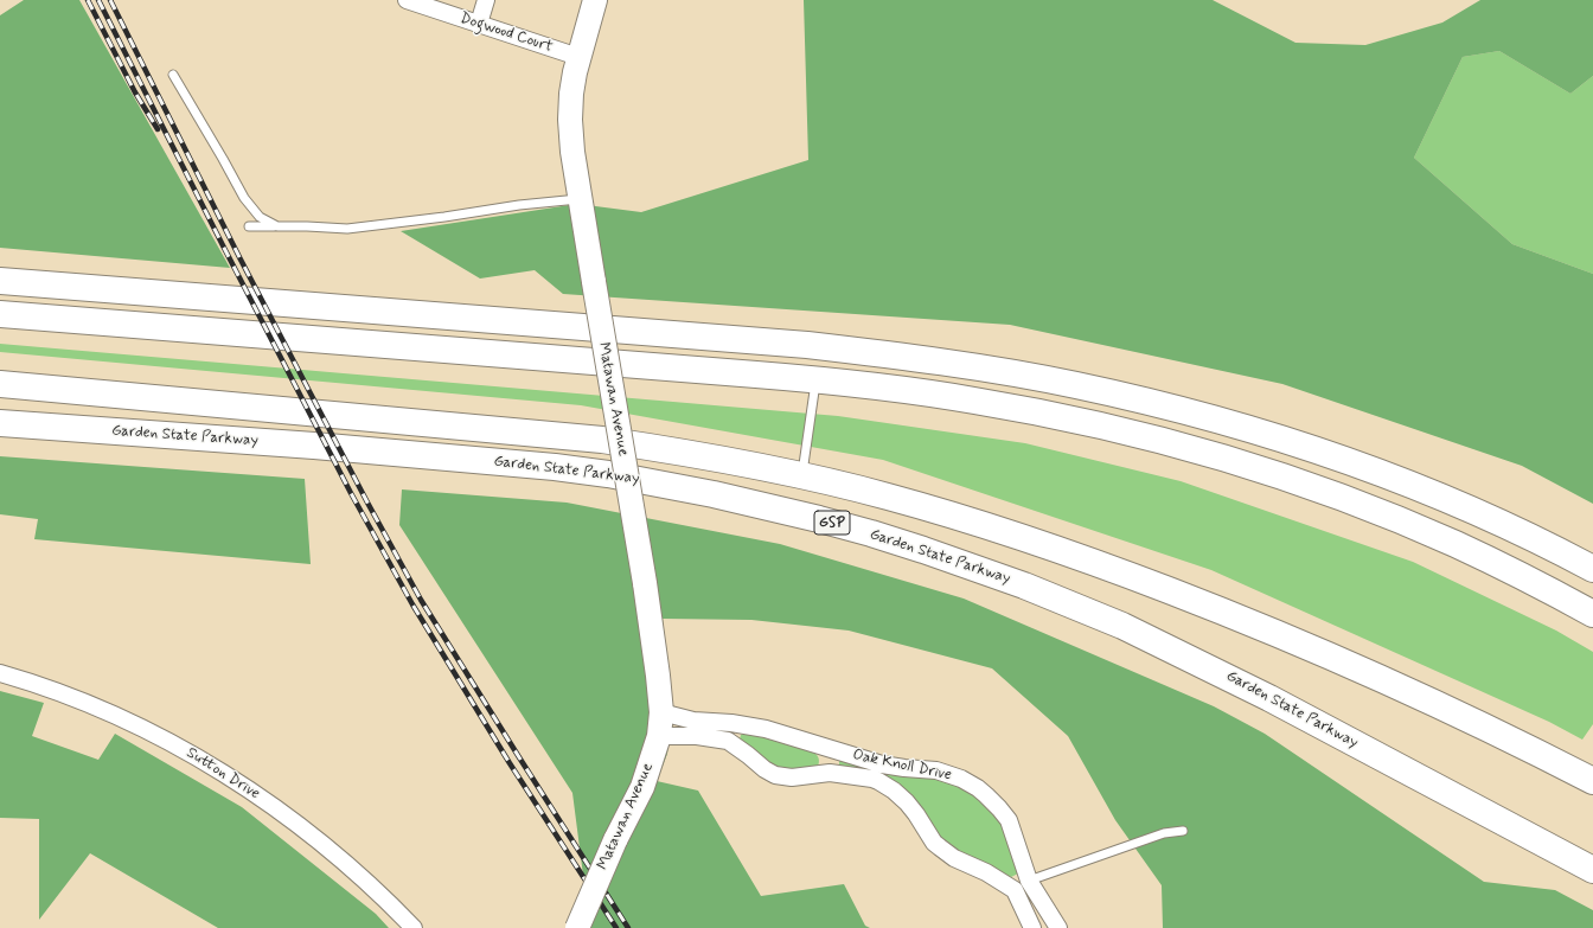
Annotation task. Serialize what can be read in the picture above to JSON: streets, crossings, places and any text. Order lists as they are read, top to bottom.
{
  "streets": {
    "highway": ["Garden State Parkway", "GSP"],
    "street": [
      "Dogwood Court",
      "Matawan Avenue",
      "Oak Knoll Drive",
      "Sutton Drive"
    ]
  },
  "crossings": [
    ["Dogwood Court", "Matawan Avenue"],
    ["Matawan Avenue", "Oak Knoll Drive"]
  ]
}
